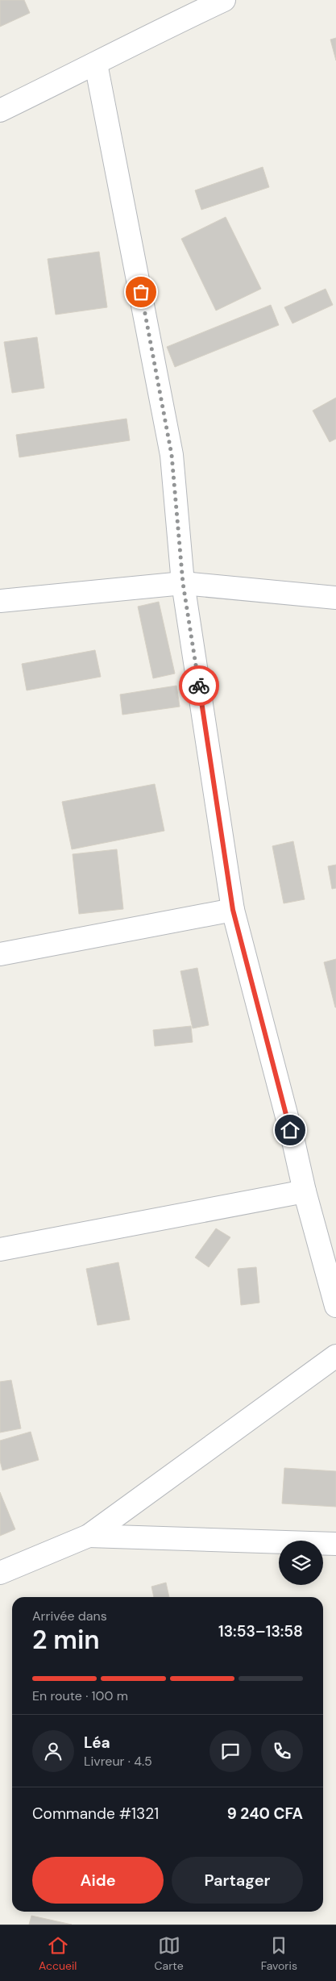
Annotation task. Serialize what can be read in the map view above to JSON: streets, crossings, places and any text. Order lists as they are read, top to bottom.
{
  "page": {
    "heading": ["2 min", "Arrivée dans", "13:53–13:58"],
    "panel": [
      "Léa",
      "Livreur · 4.5",
      "Commande #1321",
      "9 240 CFA"
    ],
    "bar": "En route · 100 m",
    "buttons": ["Aide", "Partager"],
    "tabs": ["Accueil", "Carte", "Favoris"]
  }
}
